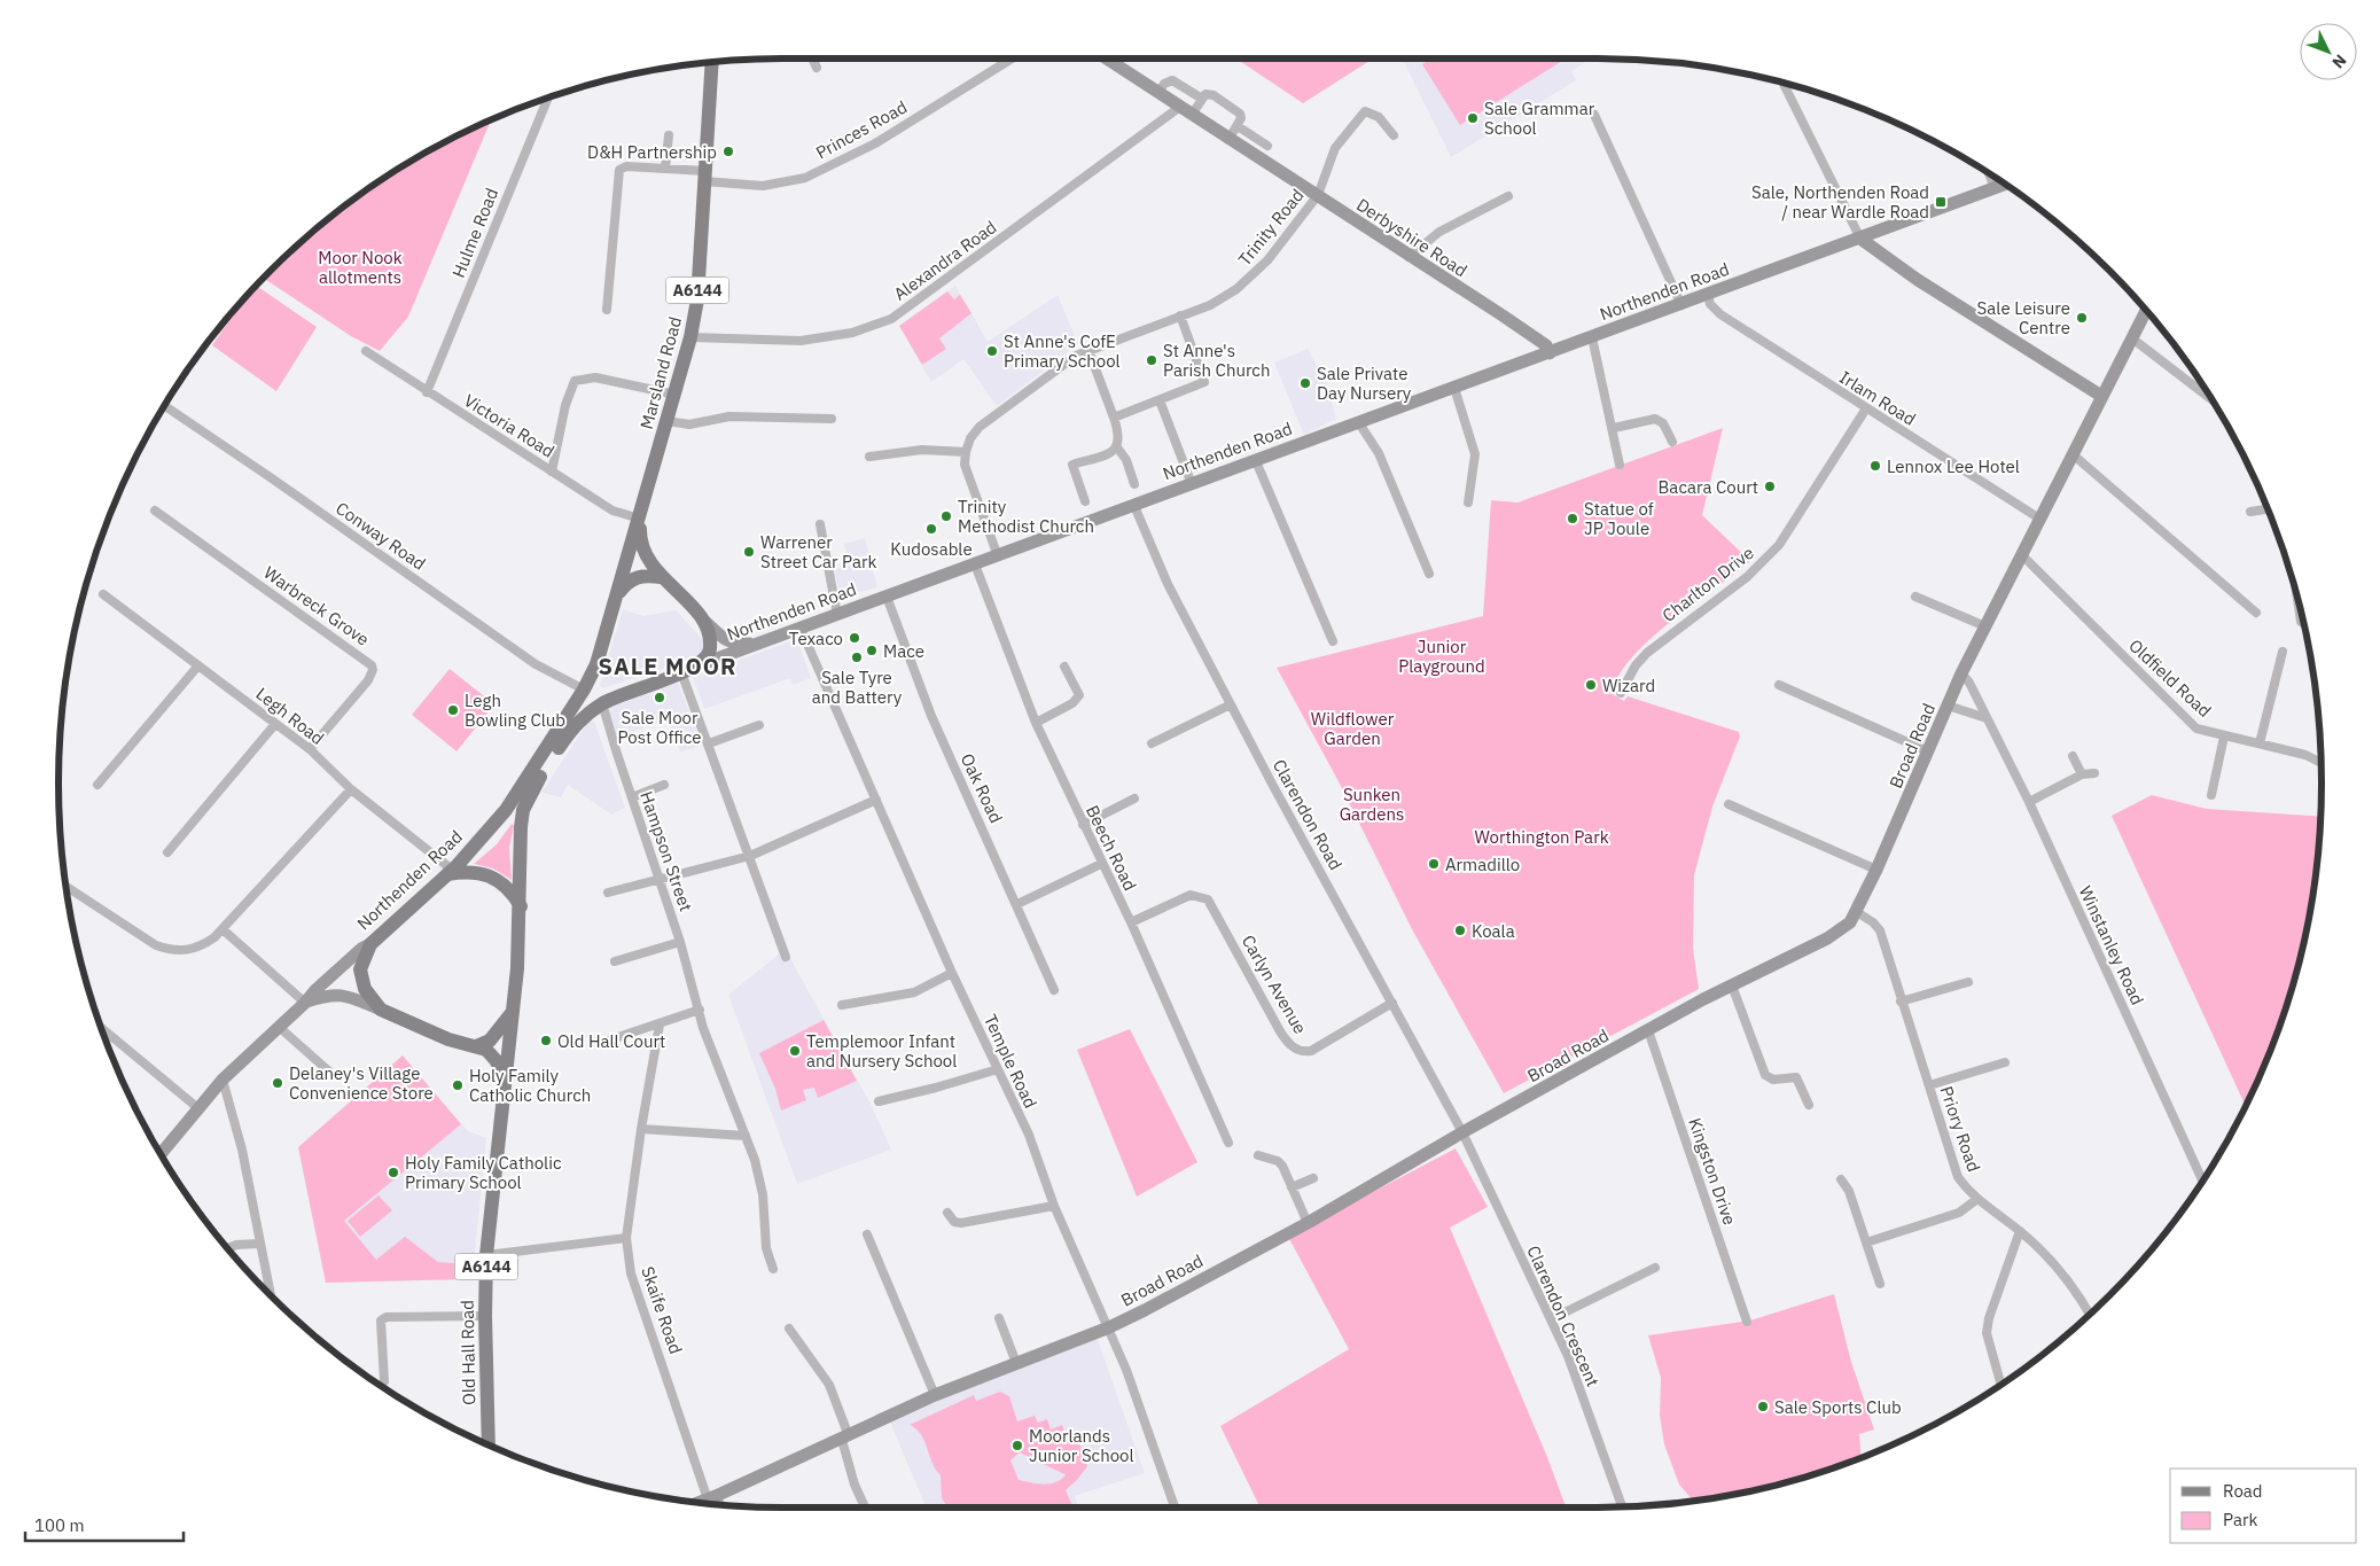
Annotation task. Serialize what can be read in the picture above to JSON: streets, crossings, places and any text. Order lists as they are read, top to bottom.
{
  "streets": {
    "main road": [
      "A6144",
      "Northenden Road",
      "Marsland Road",
      "Old Hall Road"
    ],
    "street": [
      "Princes Road",
      "Trinity Road",
      "Hulme Road",
      "Derbyshire Road",
      "Alexandra Road",
      "Irlam Road",
      "Victoria Road",
      "Conway Road",
      "Charlton Drive",
      "Warbreck Grove",
      "Oldfield Road",
      "Legh Road",
      "Broad Road",
      "Oak Road",
      "Clarendon Road",
      "Beech Road",
      "Hampson Street",
      "Winstanley Road",
      "Carlyn Avenue",
      "Temple Road",
      "Priory Road",
      "Kingston Drive",
      "Skaife Road",
      "Clarendon Crescent"
    ]
  },
  "crossings": [
    ["Princes Road", "Marsland Road"],
    ["Trinity Road", "Derbyshire Road"],
    ["Hulme Road", "Victoria Road"],
    ["Derbyshire Road", "Alexandra Road"],
    ["Derbyshire Road", "Northenden Road"],
    ["Alexandra Road", "Marsland Road"],
    ["A6144", "Northenden Road"],
    ["A6144", "Marsland Road"],
    ["A6144", "Victoria Road"],
    ["A6144", "Legh Road"],
    ["A6144", "Old Hall Road"],
    ["Northenden Road", "Marsland Road"],
    ["Northenden Road", "Irlam Road"],
    ["Northenden Road", "Conway Road"],
    ["Northenden Road", "Legh Road"],
    ["Northenden Road", "Oak Road"],
    ["Northenden Road", "Clarendon Road"],
    ["Northenden Road", "Beech Road"],
    ["Northenden Road", "Hampson Street"],
    ["Northenden Road", "Temple Road"],
    ["Northenden Road", "Old Hall Road"],
    ["Marsland Road", "Victoria Road"],
    ["Marsland Road", "Conway Road"],
    ["Irlam Road", "Charlton Drive"],
    ["Irlam Road", "Broad Road"],
    ["Warbreck Grove", "Legh Road"],
    ["Oldfield Road", "Broad Road"],
    ["Legh Road", "Old Hall Road"],
    ["Broad Road", "Clarendon Road"],
    ["Broad Road", "Winstanley Road"],
    ["Broad Road", "Temple Road"],
    ["Broad Road", "Priory Road"],
    ["Broad Road", "Kingston Drive"],
    ["Broad Road", "Skaife Road"],
    ["Broad Road", "Clarendon Crescent"],
    ["Clarendon Road", "Carlyn Avenue"],
    ["Clarendon Road", "Clarendon Crescent"],
    ["Beech Road", "Carlyn Avenue"]
  ],
  "districts": ["SALE MOOR"],
  "parks": [
    "Moor Nook allotments",
    "Junior Playground",
    "Wildflower Garden",
    "Sunken Gardens",
    "Worthington Park"
  ],
  "places": {
    "other": [
      "Sale Grammar School",
      "D&H Partnership",
      "Sale Leisure Centre",
      "St Anne's CofE Primary School",
      "St Anne's Parish Church",
      "Sale Private Day Nursery",
      "Lennox Lee Hotel",
      "Bacara Court",
      "Trinity Methodist Church",
      "Statue of JP Joule",
      "Kudosable",
      "Warrener Street Car Park",
      "Texaco",
      "Mace",
      "Sale Tyre and Battery",
      "Wizard",
      "Sale Moor Post Office",
      "Legh Bowling Club",
      "Armadillo",
      "Koala",
      "Old Hall Court",
      "Templemoor Infant and Nursery School",
      "Delaney's Village Convenience Store",
      "Holy Family Catholic Church",
      "Holy Family Catholic Primary School",
      "Sale Sports Club",
      "Moorlands Junior School"
    ],
    "transit": ["Sale, Northenden Road / near Wardle Road"]
  },
  "legend": ["Road", "Park"],
  "scale_bar": "100 m",
  "north": "bottom right"
}
